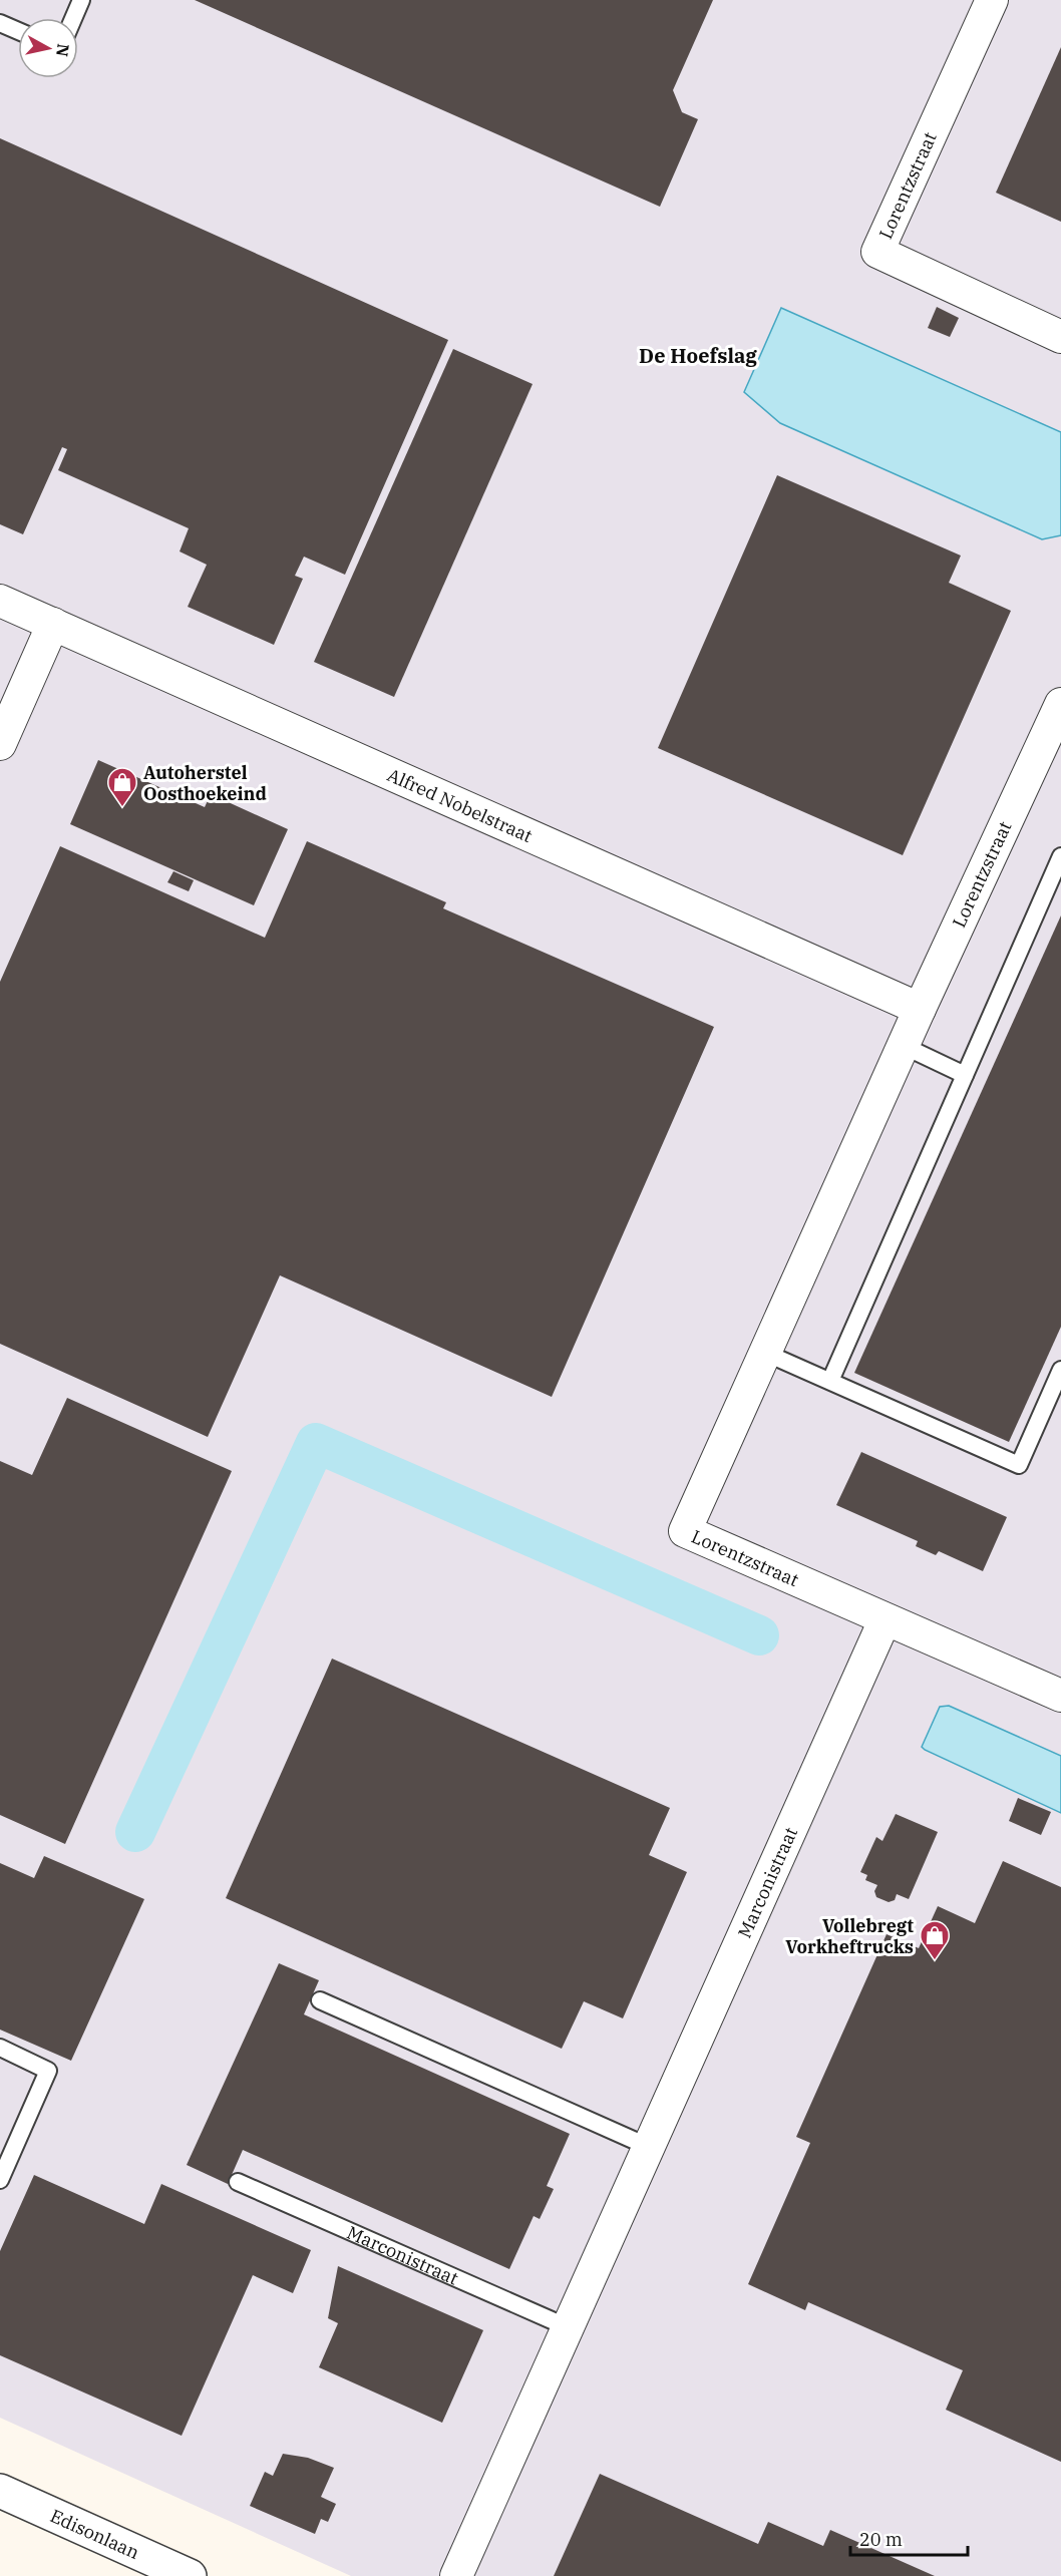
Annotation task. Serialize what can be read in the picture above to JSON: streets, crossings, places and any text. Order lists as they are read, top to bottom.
{
  "streets": {
    "street": [
      "Lorentzstraat",
      "Alfred Nobelstraat",
      "Marconistraat",
      "Edisonlaan"
    ]
  },
  "crossings": [
    ["Lorentzstraat", "Alfred Nobelstraat"],
    ["Lorentzstraat", "Marconistraat"]
  ],
  "districts": ["De Hoefslag"],
  "places": {
    "shop": ["Autoherstel Oosthoekeind", "Vollebregt Vorkheftrucks"]
  },
  "scale_bar": "20 m",
  "north": "right"
}
